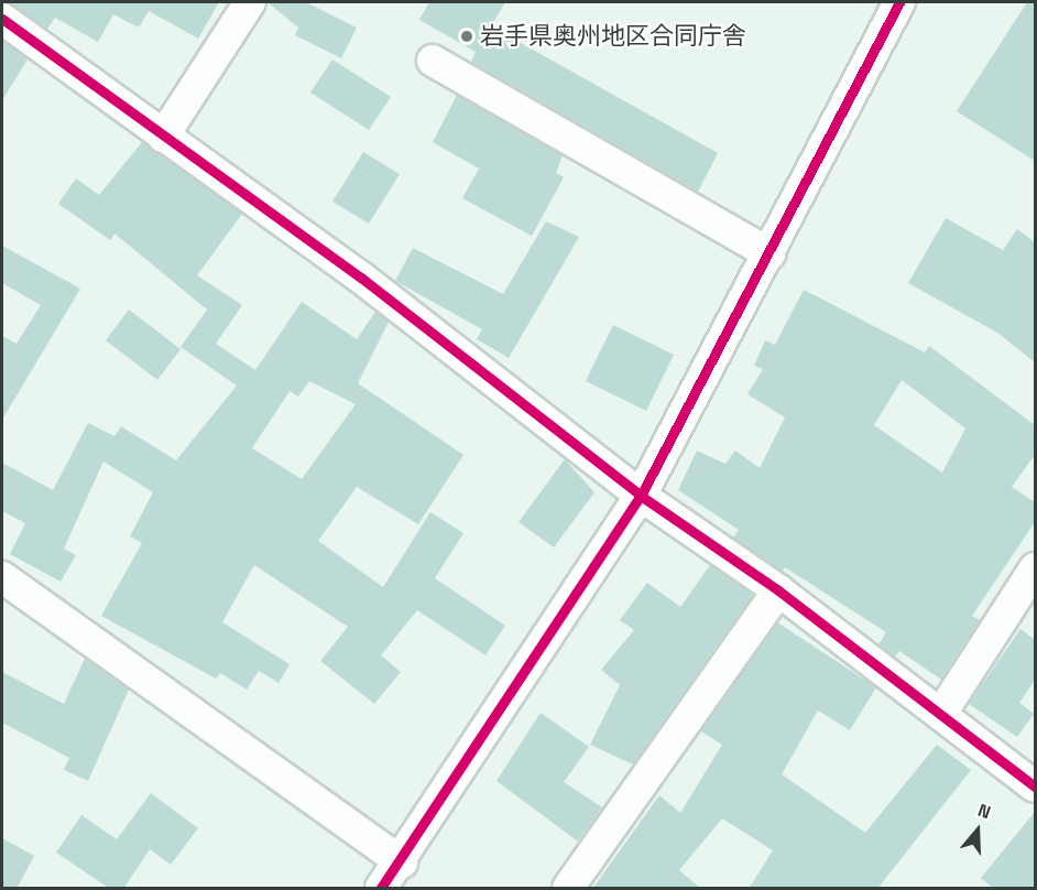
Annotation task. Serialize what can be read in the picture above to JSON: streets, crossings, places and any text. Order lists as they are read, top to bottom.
{
  "places": ["岩手県奥州地区合同庁舎"],
  "north": "top"
}
